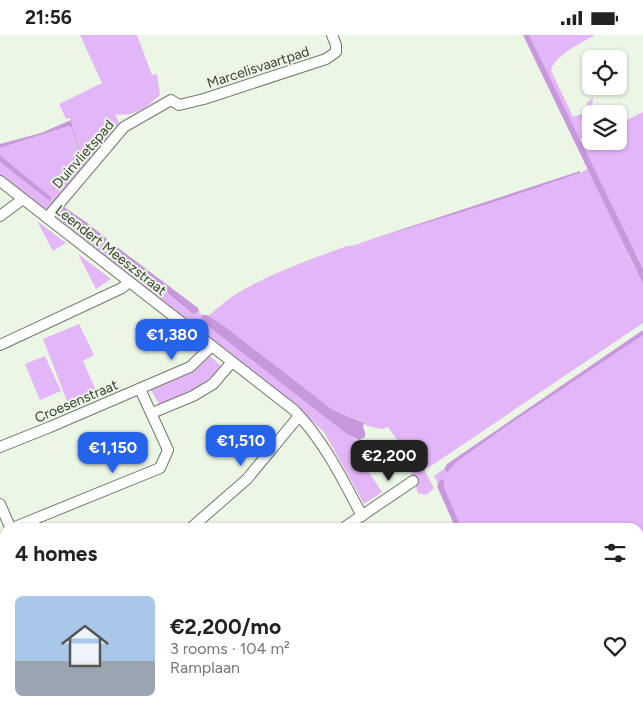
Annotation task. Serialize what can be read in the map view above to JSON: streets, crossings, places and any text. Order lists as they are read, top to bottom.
{
  "streets": {
    "street": [
      "Marcelisvaartpad",
      "Duinvlietspad",
      "Leendert Meeszstraat",
      "Croesenstraat"
    ]
  },
  "crossings": [
    ["Marcelisvaartpad", "Duinvlietspad"],
    ["Duinvlietspad", "Leendert Meeszstraat"],
    ["Leendert Meeszstraat", "Croesenstraat"]
  ],
  "page": {
    "status": "21:56",
    "price": [
      "€1,380",
      "€1,510",
      "€1,150",
      "€2,200"
    ],
    "heading": "4 homes",
    "list": [
      {
        "name": "€2,200/mo",
        "note": "3 rooms · 104 m² · Ramplaan"
      }
    ]
  }
}
